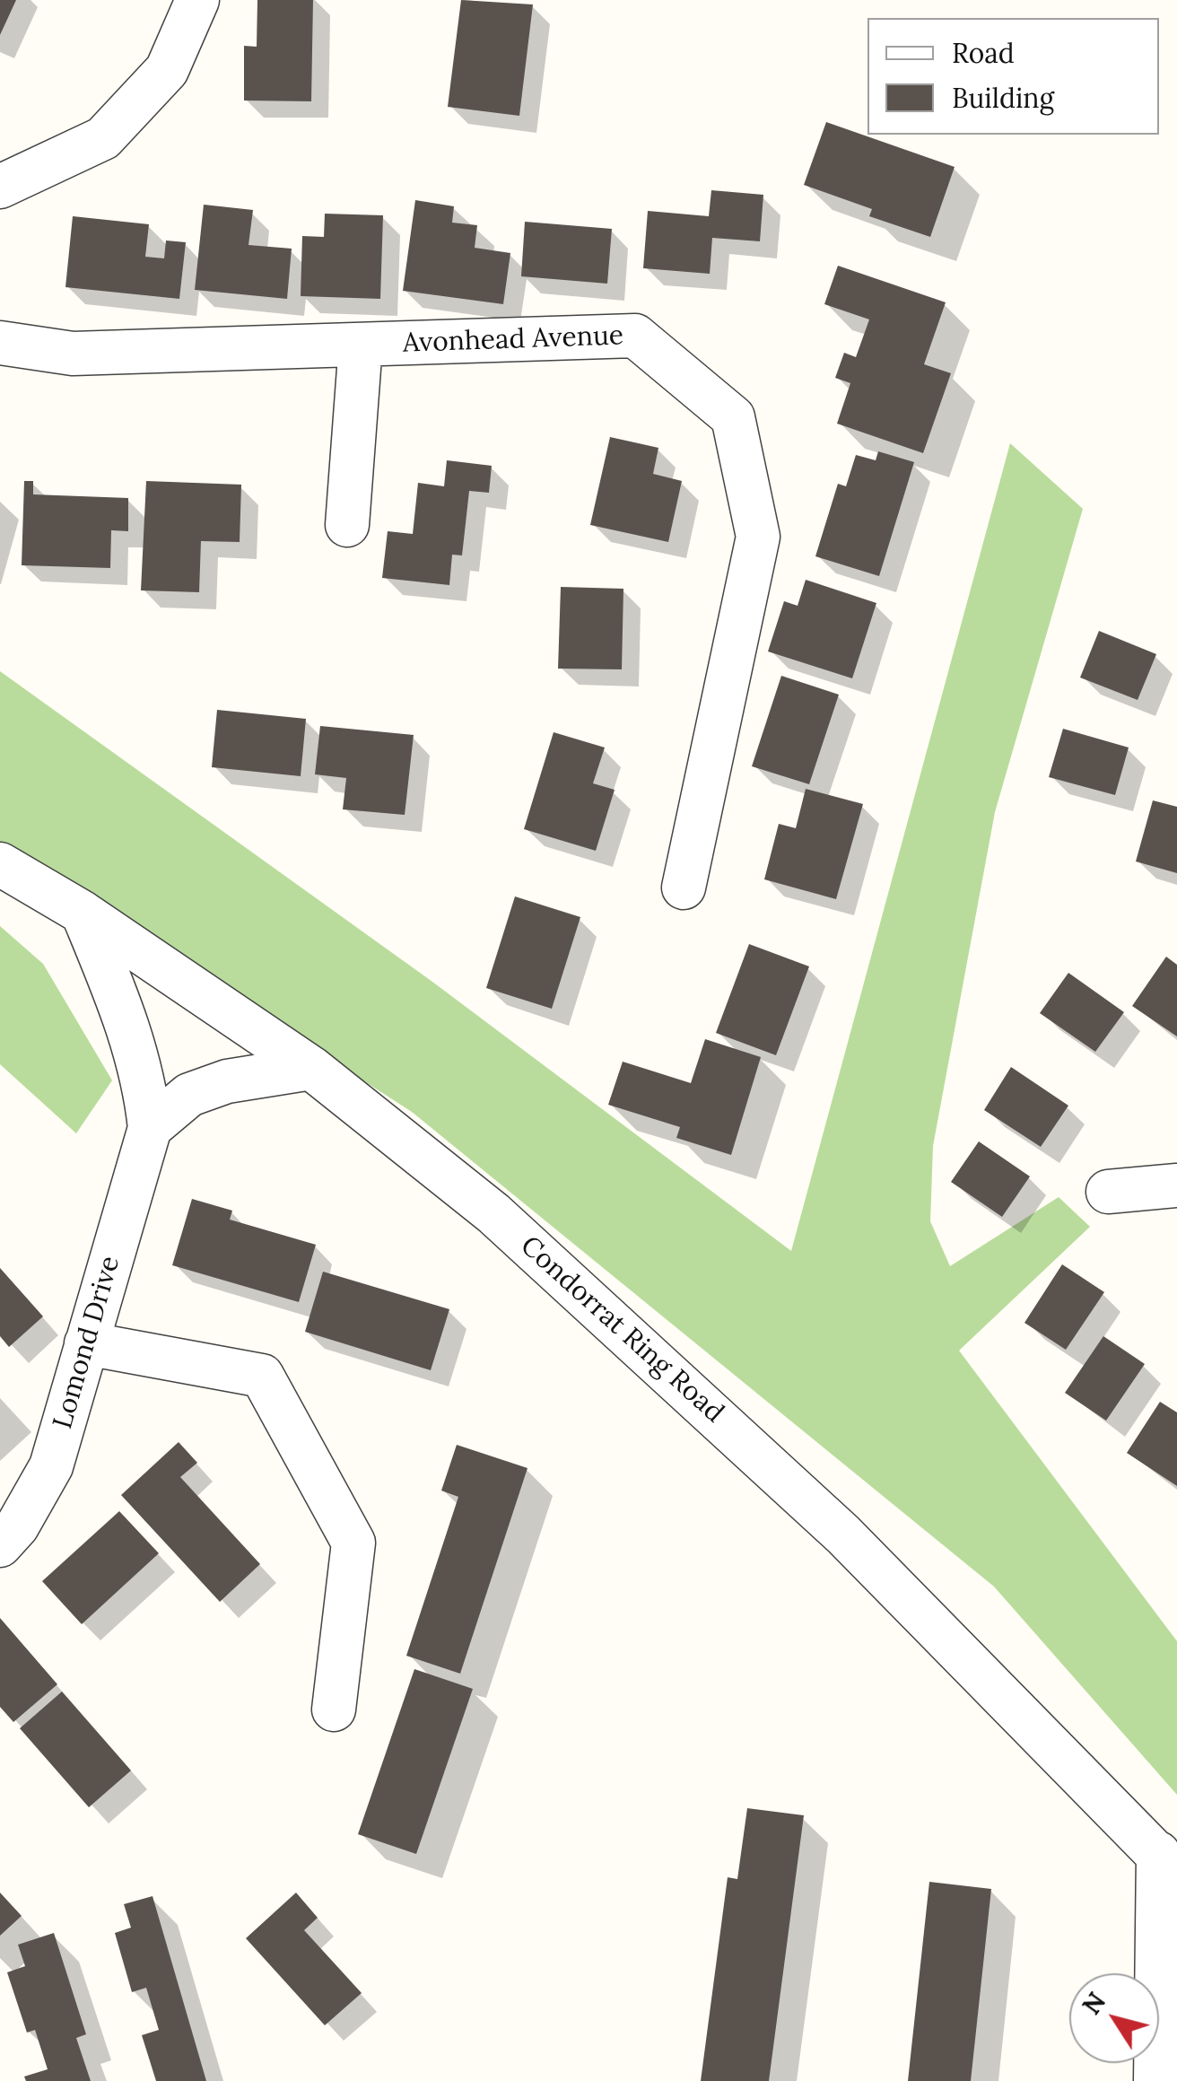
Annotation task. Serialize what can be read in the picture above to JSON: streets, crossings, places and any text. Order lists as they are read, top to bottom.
{
  "streets": {
    "street": ["Avonhead Avenue", "Condorrat Ring Road", "Lomond Drive"]
  },
  "legend": ["Road", "Building"],
  "north": "top left"
}
